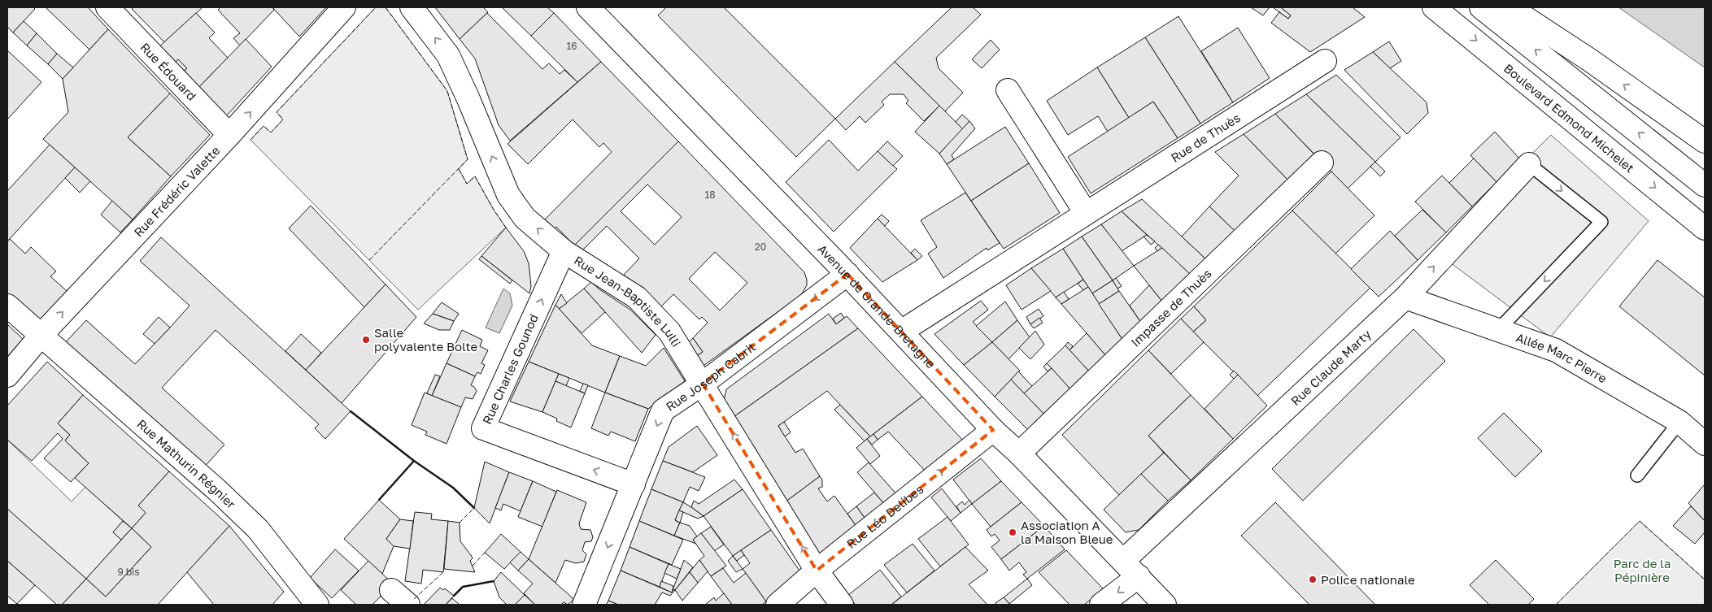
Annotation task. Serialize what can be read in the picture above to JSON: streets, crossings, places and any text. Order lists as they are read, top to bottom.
{
  "streets": {
    "main road": [
      "Rue Édouard",
      "Boulevard Edmond Michelet",
      "Rue de Thuès",
      "Rue Frédéric Valette",
      "Rue Jean-Baptiste Lulli",
      "Avenue de Grande-Bretagne",
      "Impasse de Thuès",
      "Allée Marc Pierre",
      "Rue Claude Marty",
      "Rue Charles Gounod",
      "Rue Joseph Cabrit",
      "Rue Mathurin Régnier",
      "Rue Léo Delibes"
    ]
  },
  "crossings": [
    ["Rue Édouard", "Rue Frédéric Valette"],
    ["Rue de Thuès", "Avenue de Grande-Bretagne"],
    ["Rue Frédéric Valette", "Rue Mathurin Régnier"],
    ["Rue Jean-Baptiste Lulli", "Rue Charles Gounod"],
    ["Rue Jean-Baptiste Lulli", "Rue Joseph Cabrit"],
    ["Rue Jean-Baptiste Lulli", "Rue Léo Delibes"],
    ["Avenue de Grande-Bretagne", "Impasse de Thuès"],
    ["Avenue de Grande-Bretagne", "Rue Claude Marty"],
    ["Avenue de Grande-Bretagne", "Rue Joseph Cabrit"],
    ["Avenue de Grande-Bretagne", "Rue Léo Delibes"],
    ["Allée Marc Pierre", "Rue Claude Marty"],
    ["Rue Charles Gounod", "Rue Joseph Cabrit"]
  ],
  "one_way": [
    "Rue Frédéric Valette",
    "Rue Jean-Baptiste Lulli",
    "Rue Joseph Cabrit",
    "Rue Léo Delibes"
  ],
  "parks": ["Parc de la Pépinière"],
  "places": ["Salle polyvalente Bolte", "Association A la Maison Bleue", "Police nationale"],
  "house_numbers": [
    "16",
    "18",
    "20",
    "9 bis"
  ]
}
